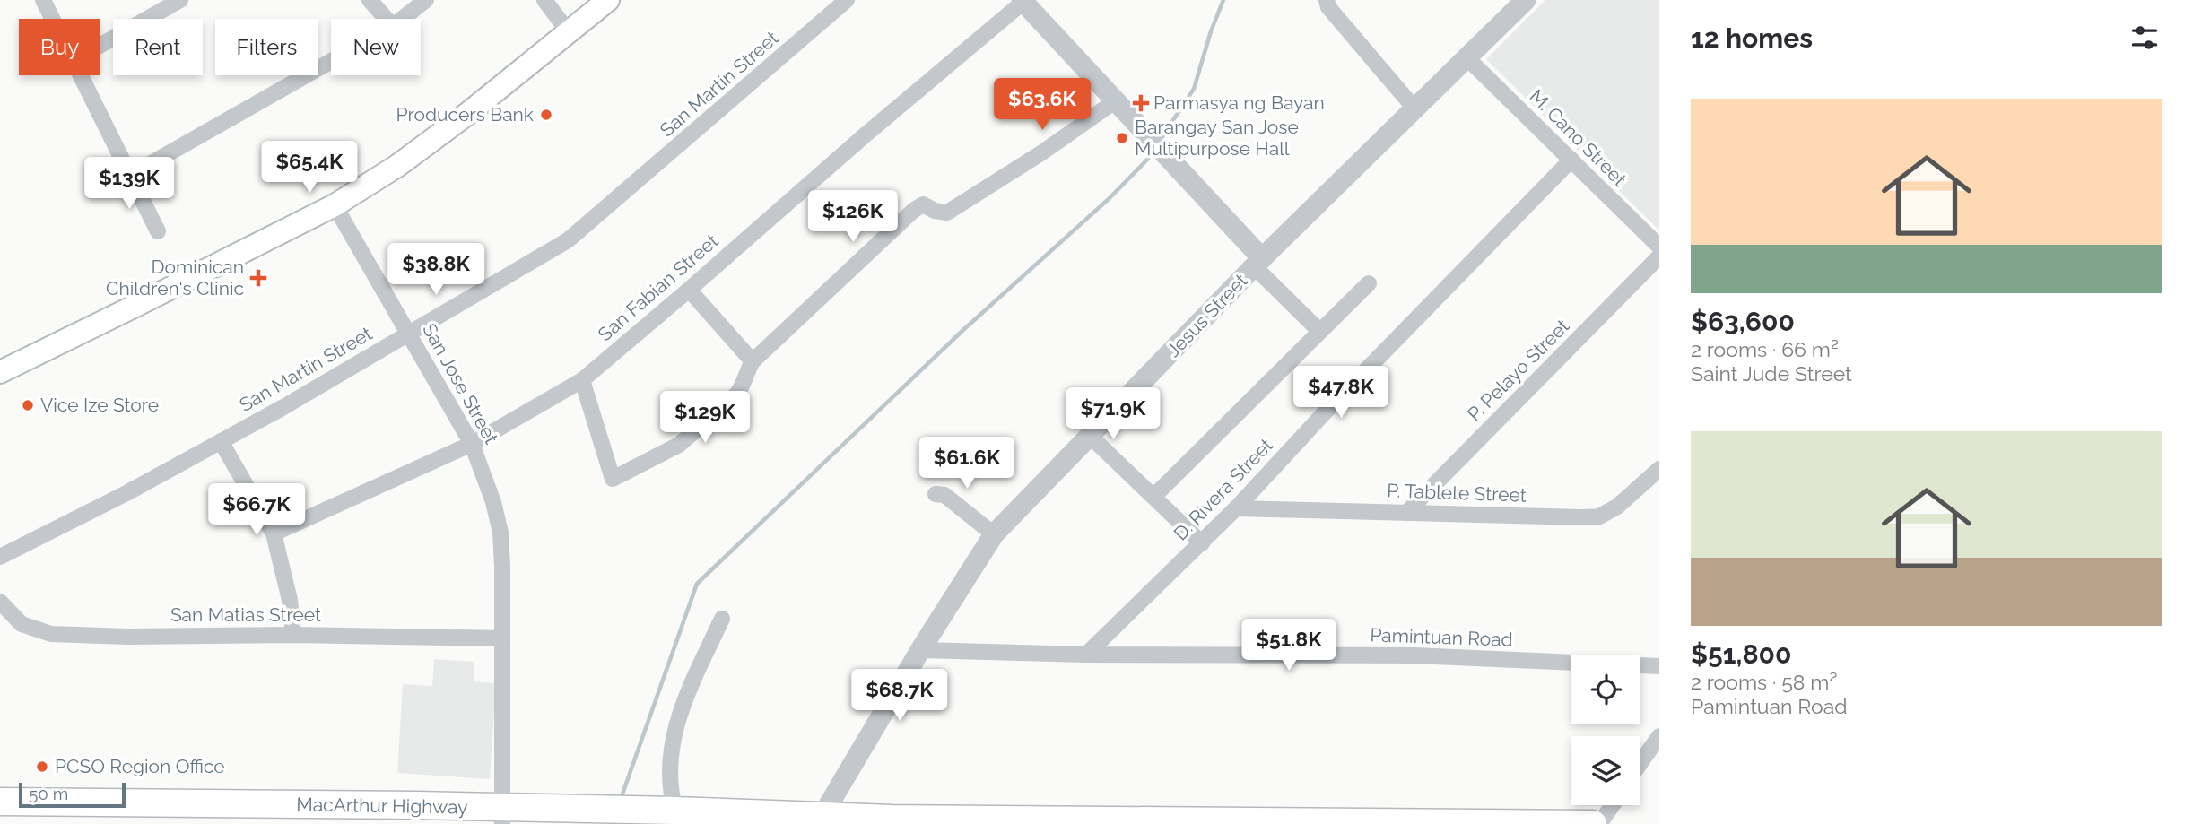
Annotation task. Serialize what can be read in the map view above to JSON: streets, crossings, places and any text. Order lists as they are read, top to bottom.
{
  "streets": {
    "highway": ["MacArthur Highway"],
    "street": [
      "San Martin Street",
      "M. Cano Street",
      "San Fabian Street",
      "Jesus Street",
      "P. Pelayo Street",
      "San Jose Street",
      "D. Rivera Street",
      "P. Tablete Street",
      "San Matias Street",
      "Pamintuan Road"
    ]
  },
  "crossings": [
    ["San Martin Street", "San Jose Street"],
    ["M. Cano Street", "Jesus Street"],
    ["M. Cano Street", "D. Rivera Street"],
    ["San Fabian Street", "San Jose Street"],
    ["Jesus Street", "Pamintuan Road"],
    ["Jesus Street", "MacArthur Highway"],
    ["P. Pelayo Street", "P. Tablete Street"],
    ["San Jose Street", "San Matias Street"],
    ["San Jose Street", "MacArthur Highway"],
    ["D. Rivera Street", "P. Tablete Street"],
    ["D. Rivera Street", "Pamintuan Road"]
  ],
  "places": {
    "health": ["Parmasya ng Bayan", "Dominican Children's Clinic"],
    "other": [
      "Producers Bank",
      "Barangay San Jose Multipurpose Hall",
      "Vice Ize Store",
      "PCSO Region Office"
    ]
  },
  "scale_bar": "50 m",
  "page": {
    "heading": "12 homes",
    "chip": [
      "Buy",
      "Rent",
      "Filters",
      "New"
    ],
    "list": [
      {
        "name": "$63,600",
        "note": "2 rooms · 66 m² · Saint Jude Street"
      },
      {
        "name": "$51,800",
        "note": "2 rooms · 58 m² · Pamintuan Road"
      }
    ],
    "price": [
      "$63.6K",
      "$65.4K",
      "$139K",
      "$126K",
      "$38.8K",
      "$47.8K",
      "$71.9K",
      "$129K",
      "$61.6K",
      "$66.7K",
      "$51.8K",
      "$68.7K"
    ],
    "scale": "50 m"
  }
}
